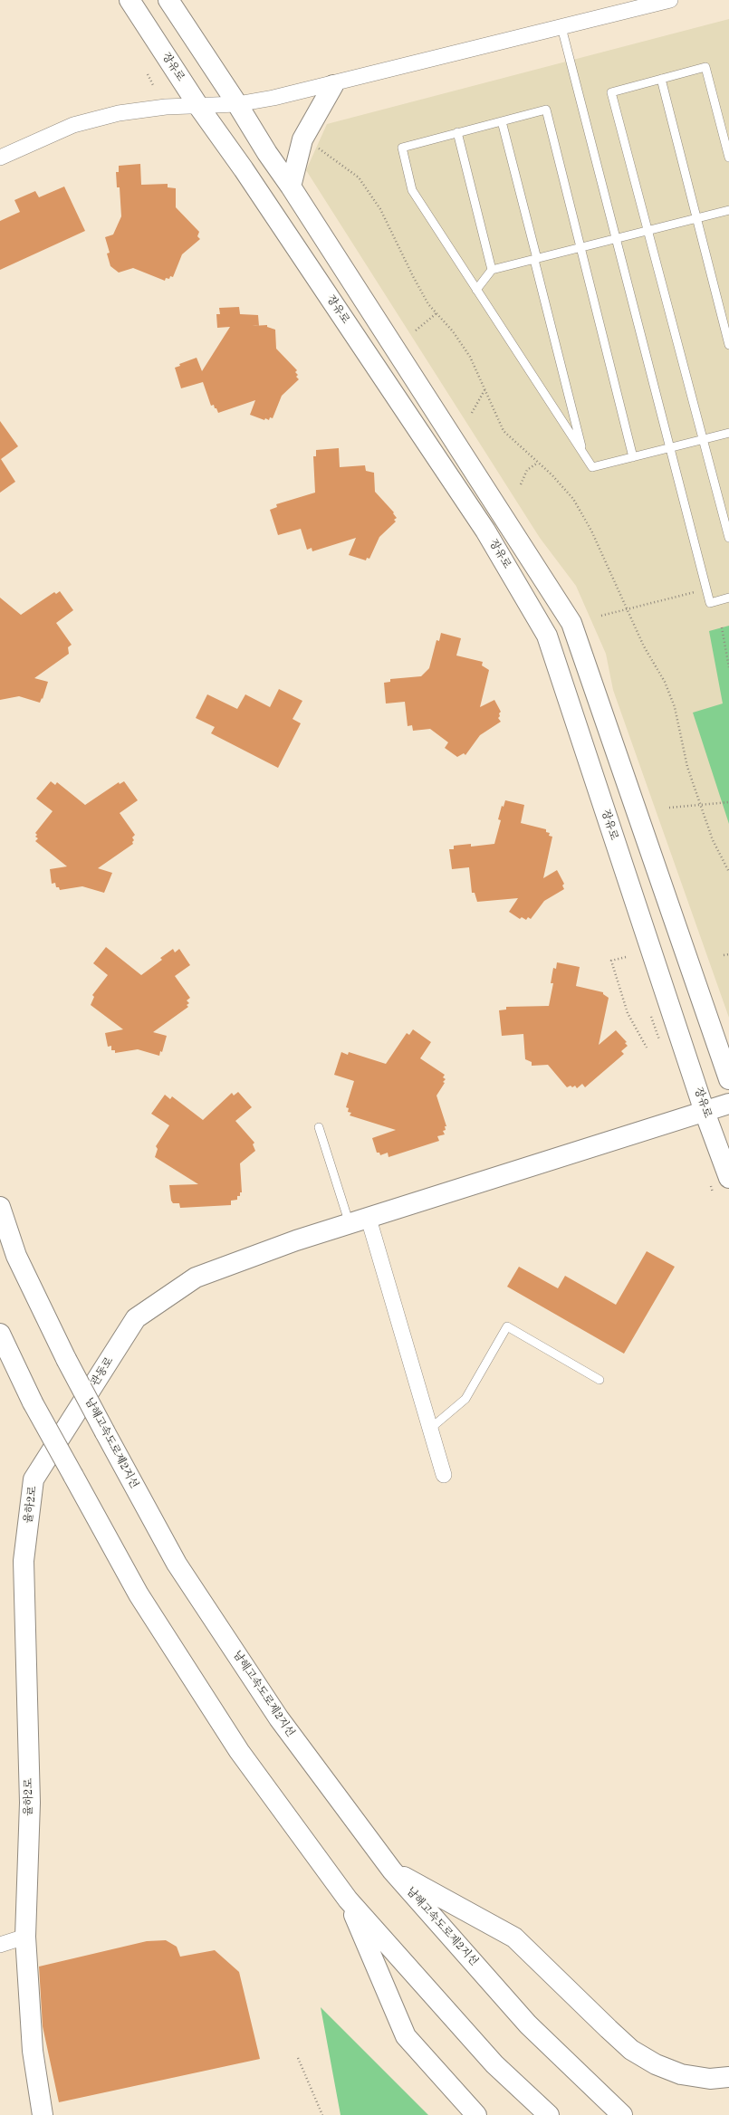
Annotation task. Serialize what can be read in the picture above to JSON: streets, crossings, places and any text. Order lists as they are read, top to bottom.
{
  "streets": {
    "main road": [
      "장유로",
      "관동로",
      "남해고속도로제2지선",
      "율하2로"
    ]
  },
  "crossings": [
    ["관동로", "율하2로"]
  ]
}
